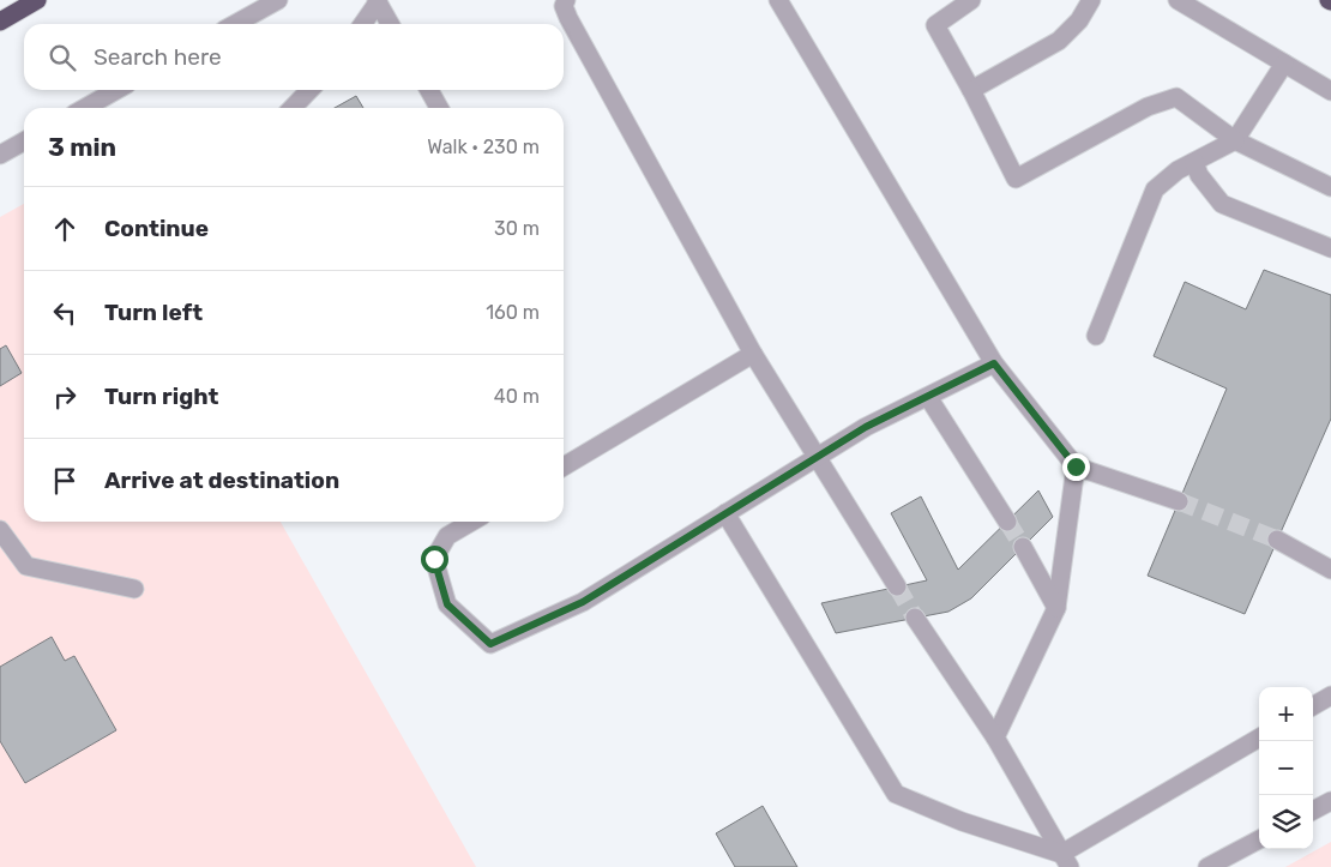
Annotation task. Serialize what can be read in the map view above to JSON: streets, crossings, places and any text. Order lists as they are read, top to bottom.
{
  "page": {
    "search": "Search here",
    "heading": ["3 min", "Walk · 230 m"],
    "list": [
      ["Continue", "30 m"],
      ["Turn left", "160 m"],
      ["Turn right", "40 m"],
      "Arrive at destination"
    ],
    "map_buttons": ["+", "−"]
  }
}
